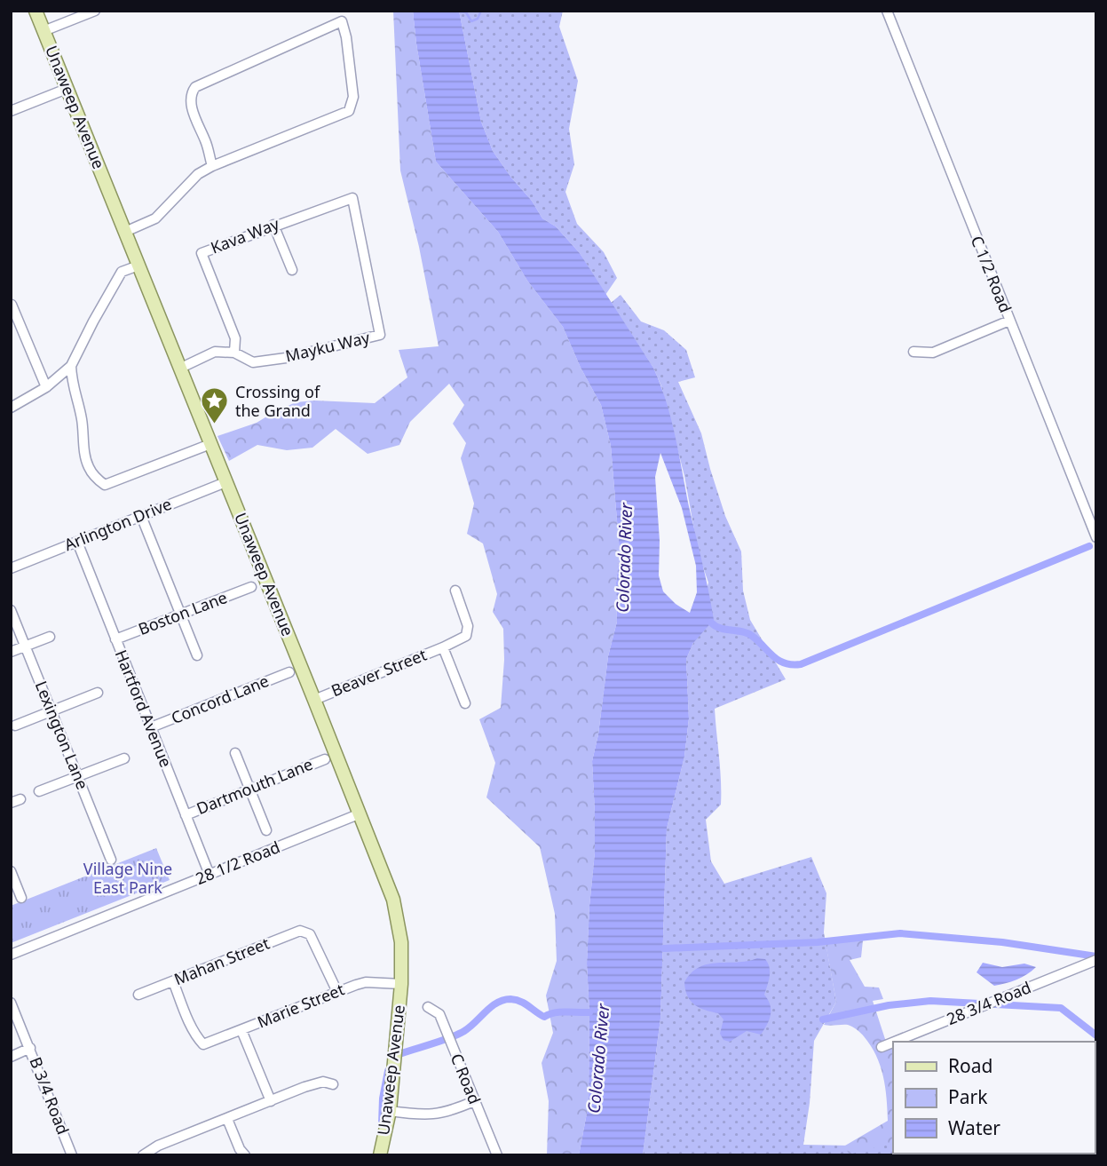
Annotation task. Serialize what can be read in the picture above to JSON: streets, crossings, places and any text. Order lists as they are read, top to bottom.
{
  "streets": {
    "main road": ["Unaweep Avenue"],
    "street": [
      "Kava Way",
      "C 1/2 Road",
      "Mayku Way",
      "Arlington Drive",
      "Boston Lane",
      "Beaver Street",
      "Concord Lane",
      "Hartford Avenue",
      "Lexington Lane",
      "Dartmouth Lane",
      "28 1/2 Road",
      "Mahan Street",
      "28 3/4 Road",
      "Marie Street",
      "C Road",
      "B 3/4 Road"
    ]
  },
  "crossings": [
    ["Unaweep Avenue", "Mayku Way"],
    ["Unaweep Avenue", "Arlington Drive"],
    ["Unaweep Avenue", "Beaver Street"],
    ["Unaweep Avenue", "28 1/2 Road"],
    ["Unaweep Avenue", "Marie Street"],
    ["Kava Way", "Mayku Way"],
    ["Arlington Drive", "Hartford Avenue"],
    ["Boston Lane", "Hartford Avenue"],
    ["Concord Lane", "Hartford Avenue"],
    ["Hartford Avenue", "Dartmouth Lane"],
    ["Hartford Avenue", "28 1/2 Road"],
    ["Mahan Street", "Marie Street"]
  ],
  "water": ["Colorado River"],
  "parks": ["Village Nine East Park"],
  "places": {
    "place": ["Crossing of the Grand"]
  },
  "legend": ["Road", "Park", "Water"]
}
